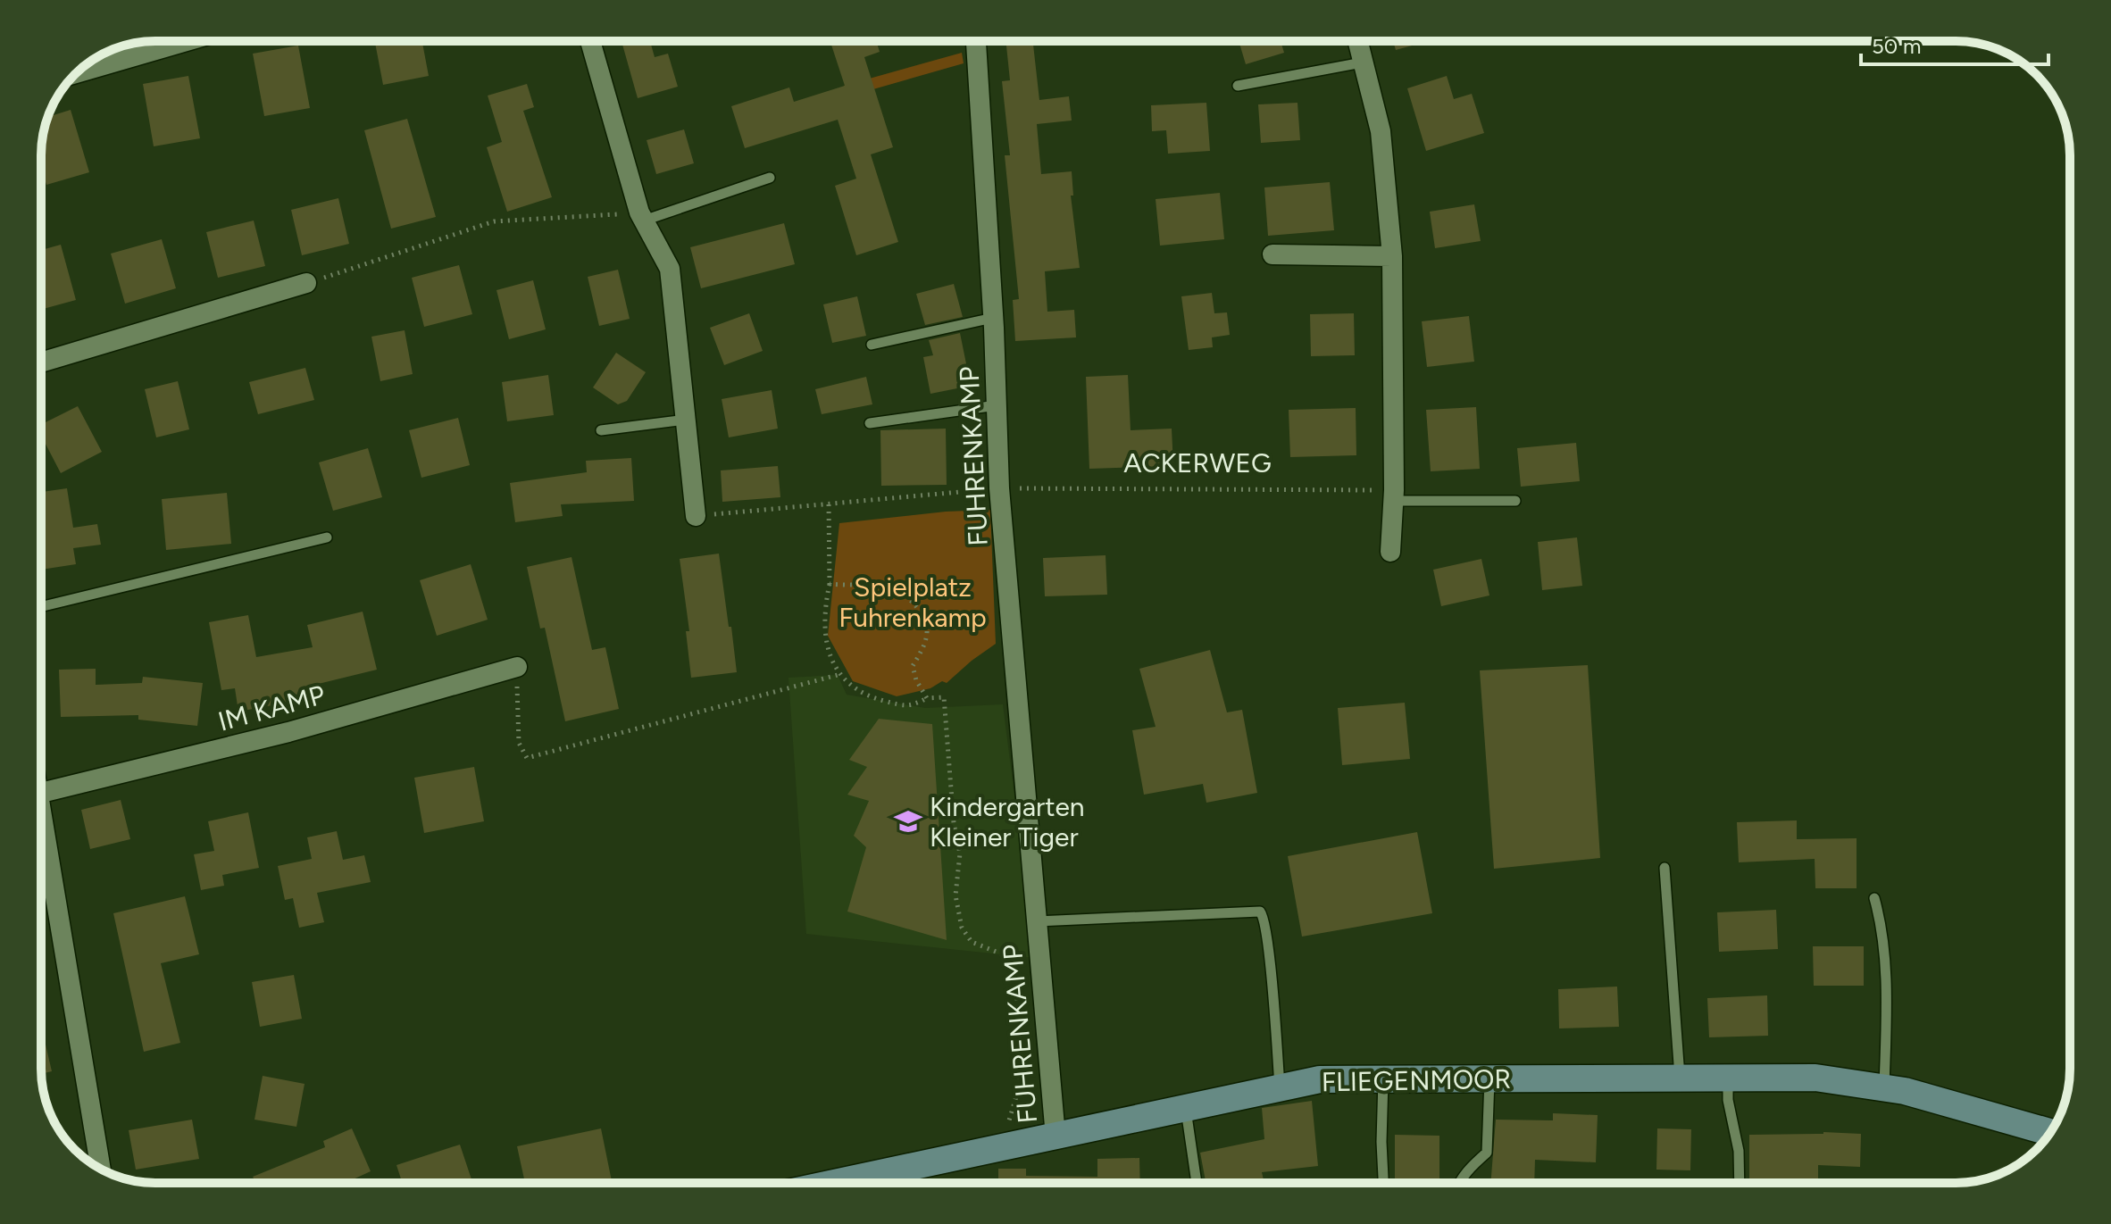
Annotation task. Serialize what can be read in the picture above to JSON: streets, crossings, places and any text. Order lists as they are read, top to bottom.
{
  "streets": {
    "street": ["FUHRENKAMP", "IM KAMP", "FLIEGENMOOR"],
    "path": ["ACKERWEG"]
  },
  "crossings": [
    ["FUHRENKAMP", "ACKERWEG"],
    ["FUHRENKAMP", "FLIEGENMOOR"]
  ],
  "parks": ["Spielplatz Fuhrenkamp"],
  "places": {
    "school or university": ["Kindergarten Kleiner Tiger"]
  },
  "scale_bar": "50 m"
}
